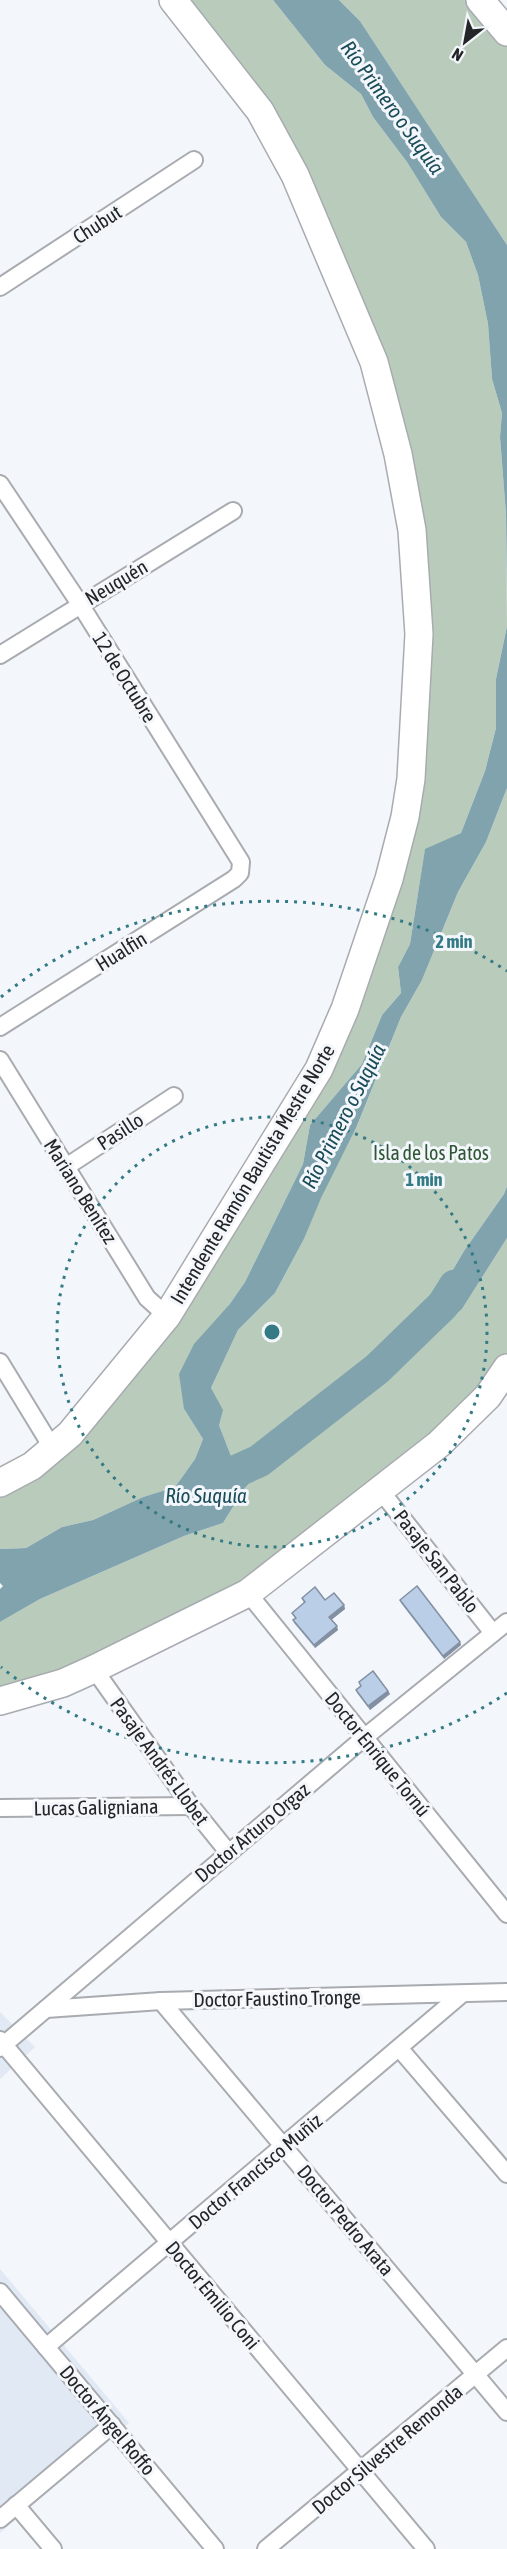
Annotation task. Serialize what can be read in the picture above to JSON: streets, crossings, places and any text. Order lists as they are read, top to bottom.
{
  "streets": {
    "main road": ["Intendente Ramón Bautista Mestre Norte"],
    "street": [
      "Chubut",
      "Neuquén",
      "12 de Octubre",
      "Hualfin",
      "Pasillo",
      "Mariano Benítez",
      "Pasaje San Pablo",
      "Doctor Enrique Tornú",
      "Pasaje Andrés Llobet",
      "Lucas Galigniana",
      "Doctor Arturo Orgaz",
      "Doctor Faustino Tronge",
      "Doctor Francisco Muñiz",
      "Doctor Pedro Arata",
      "Doctor Emilio Coni",
      "Doctor Ángel Roffo",
      "Doctor Silvestre Remonda"
    ]
  },
  "crossings": [
    ["Neuquén", "12 de Octubre"],
    ["12 de Octubre", "Hualfin"],
    ["Pasillo", "Mariano Benítez"],
    ["Intendente Ramón Bautista Mestre Norte", "Mariano Benítez"],
    ["Pasaje San Pablo", "Doctor Arturo Orgaz"],
    ["Doctor Enrique Tornú", "Doctor Arturo Orgaz"],
    ["Pasaje Andrés Llobet", "Lucas Galigniana"],
    ["Pasaje Andrés Llobet", "Doctor Arturo Orgaz"],
    ["Doctor Arturo Orgaz", "Doctor Faustino Tronge"],
    ["Doctor Arturo Orgaz", "Doctor Emilio Coni"],
    ["Doctor Faustino Tronge", "Doctor Francisco Muñiz"],
    ["Doctor Faustino Tronge", "Doctor Pedro Arata"],
    ["Doctor Francisco Muñiz", "Doctor Pedro Arata"],
    ["Doctor Francisco Muñiz", "Doctor Emilio Coni"],
    ["Doctor Francisco Muñiz", "Doctor Ángel Roffo"],
    ["Doctor Pedro Arata", "Doctor Silvestre Remonda"],
    ["Doctor Emilio Coni", "Doctor Silvestre Remonda"]
  ],
  "water": ["Río Primero o Suquía", "Río Suquía"],
  "parks": ["Isla de los Patos"],
  "north": "bottom left",
  "rings": ["2 min", "1 min"]
}
